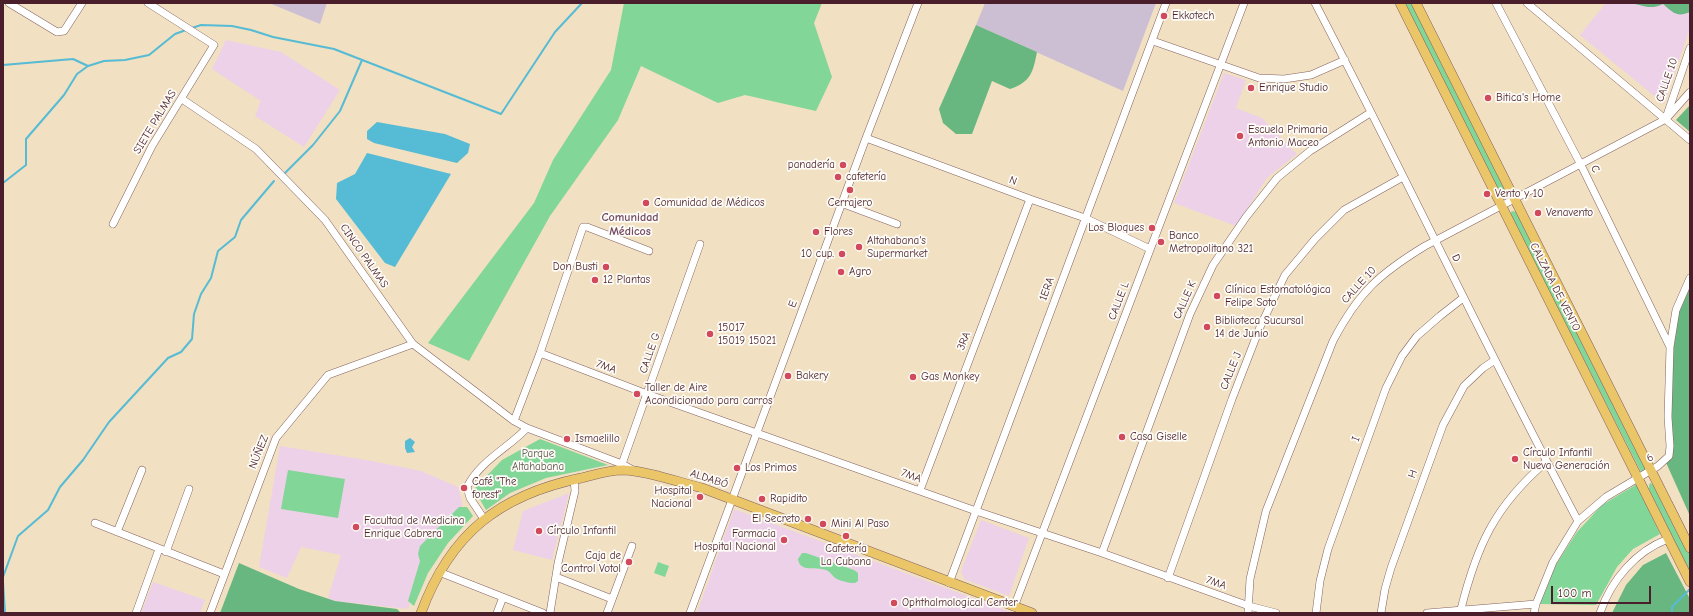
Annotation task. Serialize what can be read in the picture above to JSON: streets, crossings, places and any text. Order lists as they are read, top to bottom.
{
  "streets": {
    "main road": ["CALZADA DE VENTO", "ALDABÓ"],
    "street": [
      "CALLE 10",
      "SIETE PALMAS",
      "C",
      "N",
      "CINCO PALMAS",
      "D",
      "1ERA",
      "CALLE K",
      "CALLE L",
      "E",
      "3RA",
      "CALLE G",
      "7MA",
      "CALLE J",
      "I",
      "NÚÑEZ",
      "6",
      "H"
    ]
  },
  "crossings": [
    ["CALLE 10", "C"],
    ["CALLE 10", "D"],
    ["CALLE 10", "CALZADA DE VENTO"],
    ["CALLE 10", "7MA"],
    ["SIETE PALMAS", "CINCO PALMAS"],
    ["C", "6"],
    ["N", "1ERA"],
    ["N", "CALLE L"],
    ["N", "E"],
    ["N", "3RA"],
    ["CINCO PALMAS", "CALLE G"],
    ["CINCO PALMAS", "NÚÑEZ"],
    ["CINCO PALMAS", "ALDABÓ"],
    ["D", "CALLE K"],
    ["D", "CALLE J"],
    ["D", "I"],
    ["D", "6"],
    ["D", "H"],
    ["CALZADA DE VENTO", "6"],
    ["1ERA", "7MA"],
    ["1ERA", "ALDABÓ"],
    ["CALLE K", "7MA"],
    ["CALLE L", "7MA"],
    ["CALLE L", "ALDABÓ"],
    ["E", "7MA"],
    ["E", "ALDABÓ"],
    ["3RA", "7MA"],
    ["CALLE G", "7MA"],
    ["CALLE G", "ALDABÓ"],
    ["7MA", "CALLE J"]
  ],
  "districts": ["Comunidad Médicos"],
  "parks": ["Parque Altahabana"],
  "places": [
    "Ekkotech",
    "Enrique Studio",
    "Bitica's Home",
    "Escuela Primaria Antonio Maceo",
    "panadería",
    "cafetería",
    "Cerrajero",
    "Vento y 10",
    "Comunidad de Médicos",
    "Venavento",
    "Los Bloques",
    "Flores",
    "Banco Metropolitano 321",
    "Altahabana's Supermarket",
    "10 cup.",
    "Don Busti",
    "Agro",
    "12 Plantas",
    "Clínica Estomatológica Felipe Soto",
    "Biblioteca Sucursal 14 de Junio",
    "15017 15019 15021",
    "Bakery",
    "Gas Monkey",
    "Taller de Aire Acondicionado para carros",
    "Casa Giselle",
    "Ismaelillo",
    "Círculo Infantil Nueva Generación",
    "Los Primos",
    "Café \"The forest\"",
    "Hospital Nacional",
    "Rapidito",
    "El Secreto",
    "Mini Al Paso",
    "Facultad de Medicina Enrique Cabrera",
    "Círculo Infantil",
    "Cafetería La Cubana",
    "Farmacia Hospital Nacional",
    "Caja de Control Votol",
    "Ophthalmological Center"
  ],
  "scale_bar": "100 m"
}
